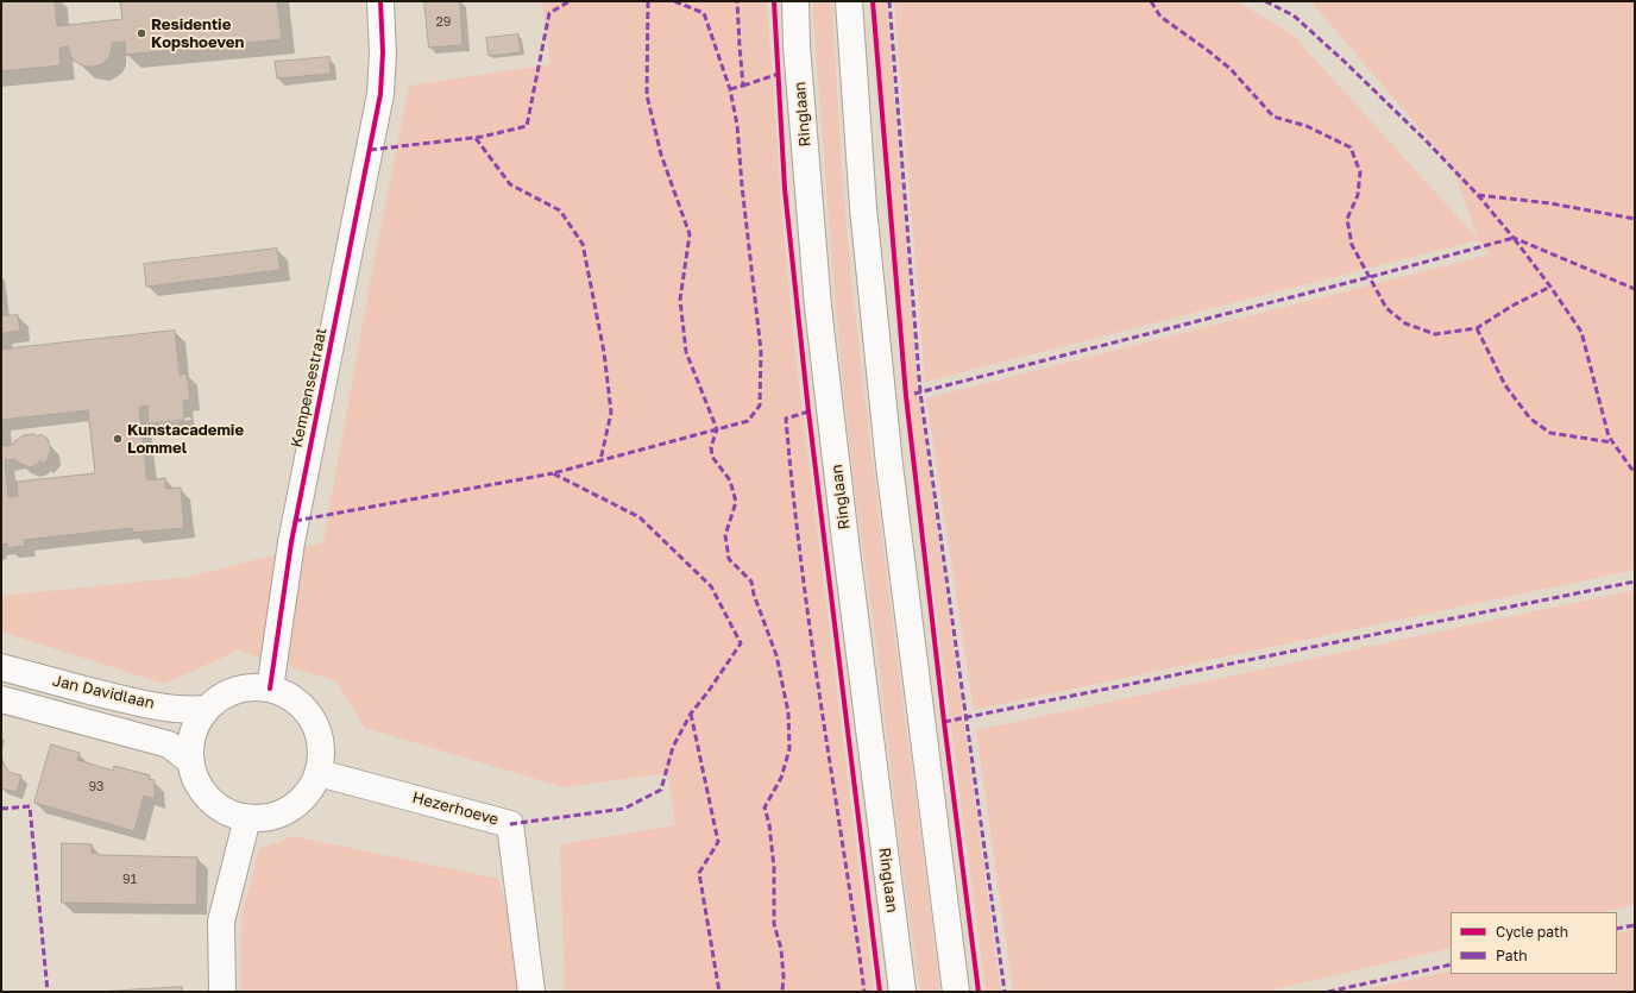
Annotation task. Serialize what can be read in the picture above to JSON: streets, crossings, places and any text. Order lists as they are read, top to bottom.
{
  "streets": {
    "street": [
      "Ringlaan",
      "Kempensestraat",
      "Jan Davidlaan",
      "Hezerhoeve"
    ]
  },
  "crossings": [
    ["Kempensestraat", "Jan Davidlaan"],
    ["Kempensestraat", "Hezerhoeve"],
    ["Jan Davidlaan", "Hezerhoeve"]
  ],
  "places": ["Residentie Kopshoeven", "Kunstacademie Lommel"],
  "house_numbers": ["29", "93", "91"],
  "legend": ["Cycle path", "Path"]
}
